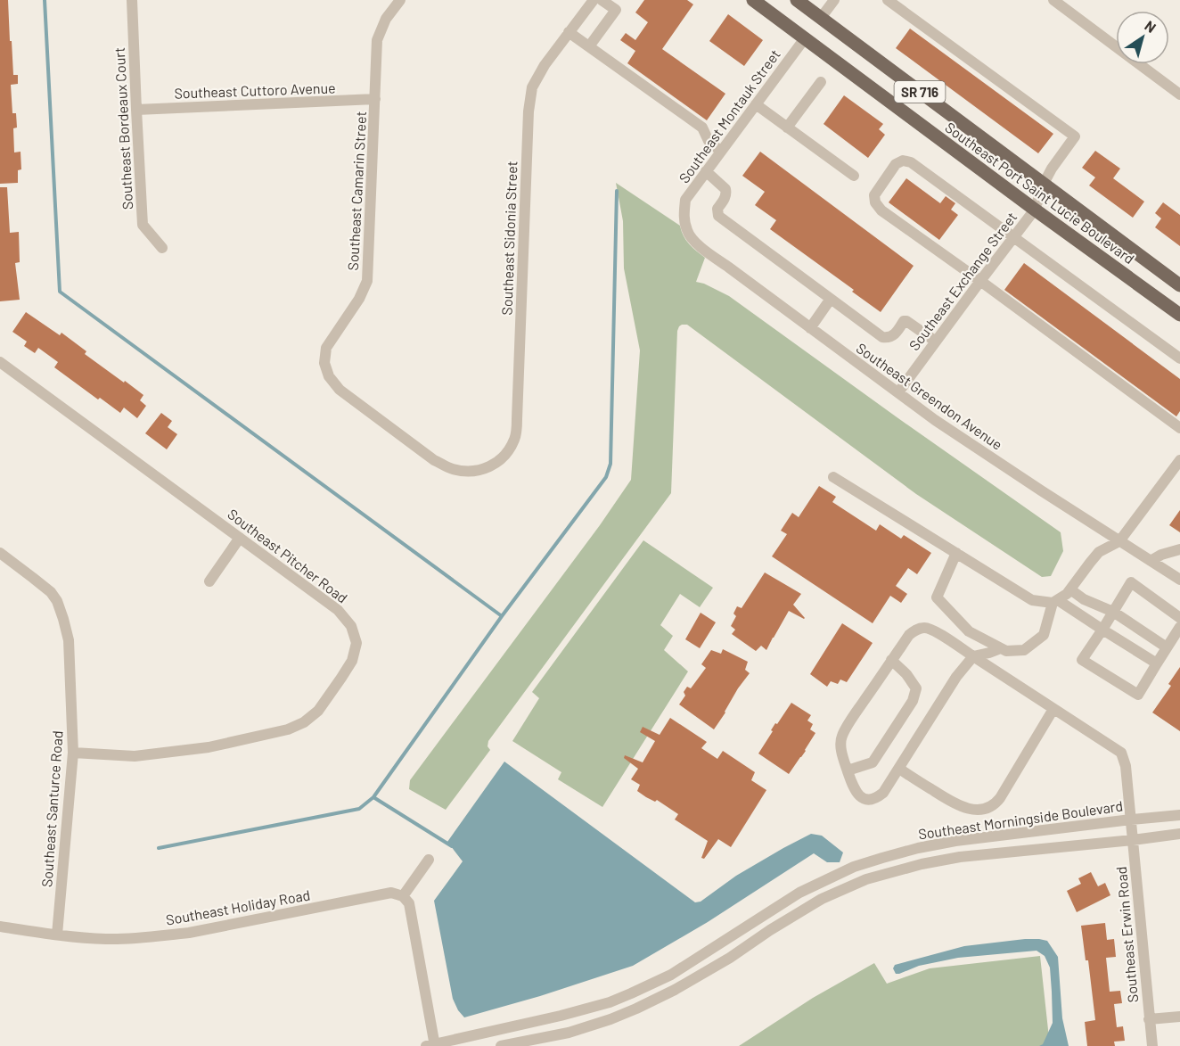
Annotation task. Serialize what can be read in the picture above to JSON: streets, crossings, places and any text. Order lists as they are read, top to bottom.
{
  "streets": {
    "main road": ["SR 716", "Southeast Port Saint Lucie Boulevard"],
    "street": [
      "Southeast Cuttoro Avenue",
      "Southeast Montauk Street",
      "Southeast Bordeaux Court",
      "Southeast Camarin Street",
      "Southeast Sidonia Street",
      "Southeast Exchange Street",
      "Southeast Greendon Avenue",
      "Southeast Pitcher Road",
      "Southeast Santurce Road",
      "Southeast Morningside Boulevard",
      "Southeast Holiday Road",
      "Southeast Erwin Road"
    ]
  },
  "crossings": [
    ["Southeast Cuttoro Avenue", "Southeast Bordeaux Court"],
    ["Southeast Cuttoro Avenue", "Southeast Camarin Street"],
    ["Southeast Montauk Street", "Southeast Port Saint Lucie Boulevard"],
    ["Southeast Montauk Street", "Southeast Greendon Avenue"],
    ["Southeast Camarin Street", "Southeast Sidonia Street"],
    ["Southeast Port Saint Lucie Boulevard", "Southeast Exchange Street"],
    ["Southeast Exchange Street", "Southeast Greendon Avenue"],
    ["Southeast Pitcher Road", "Southeast Santurce Road"],
    ["Southeast Santurce Road", "Southeast Holiday Road"],
    ["Southeast Morningside Boulevard", "Southeast Erwin Road"]
  ],
  "north": "top right"
}
